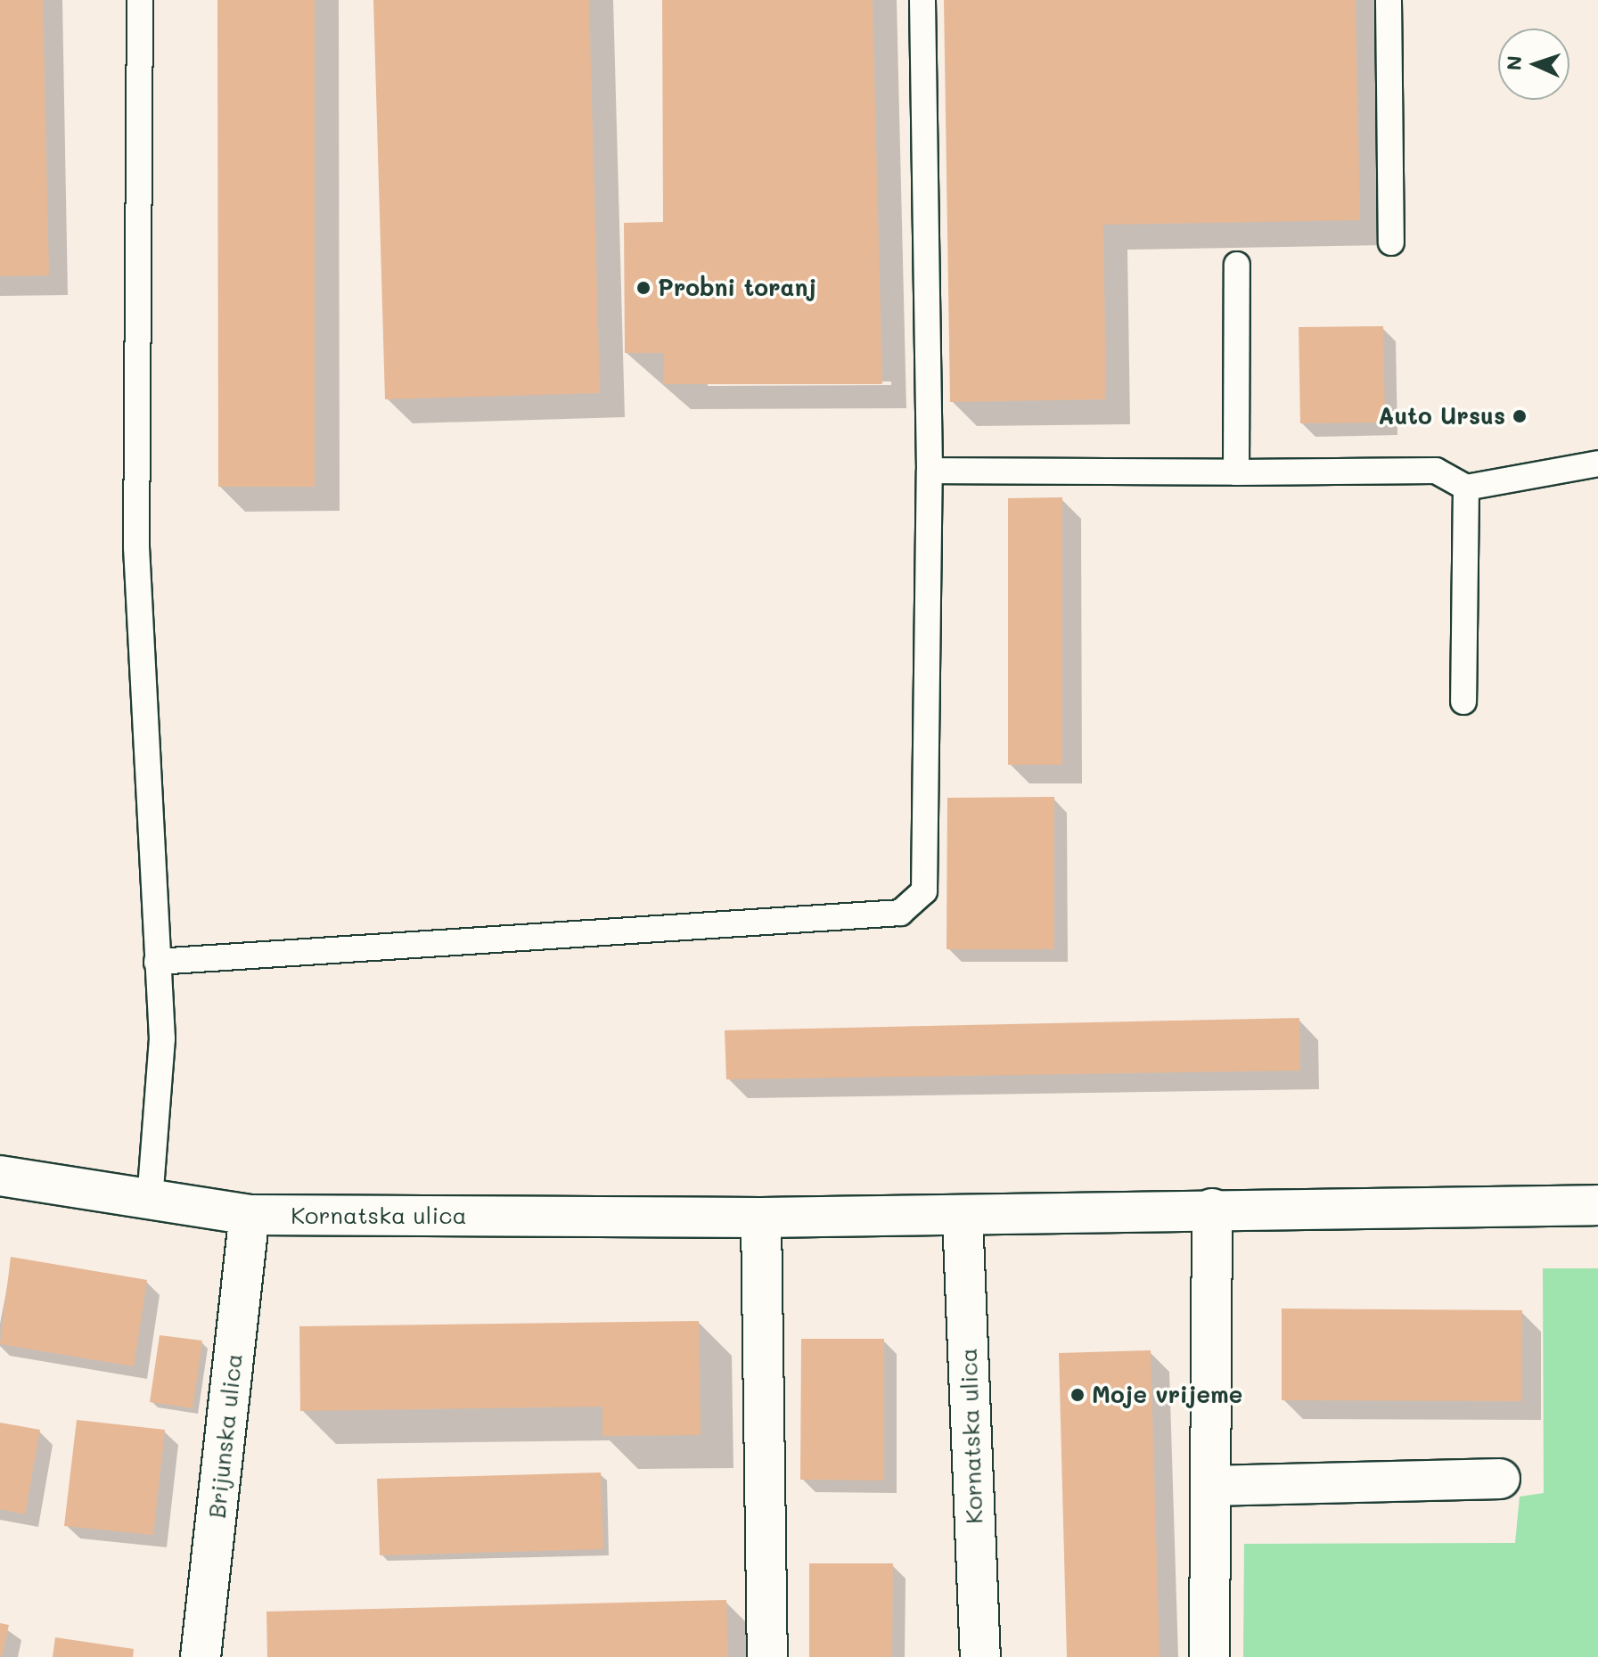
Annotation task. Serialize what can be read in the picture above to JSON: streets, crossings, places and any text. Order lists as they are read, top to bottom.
{
  "streets": {
    "street": ["Kornatska ulica", "Brijunska ulica"]
  },
  "crossings": [
    ["Kornatska ulica", "Brijunska ulica"]
  ],
  "places": ["Probni toranj", "Auto Ursus", "Moje vrijeme"],
  "north": "left"
}
